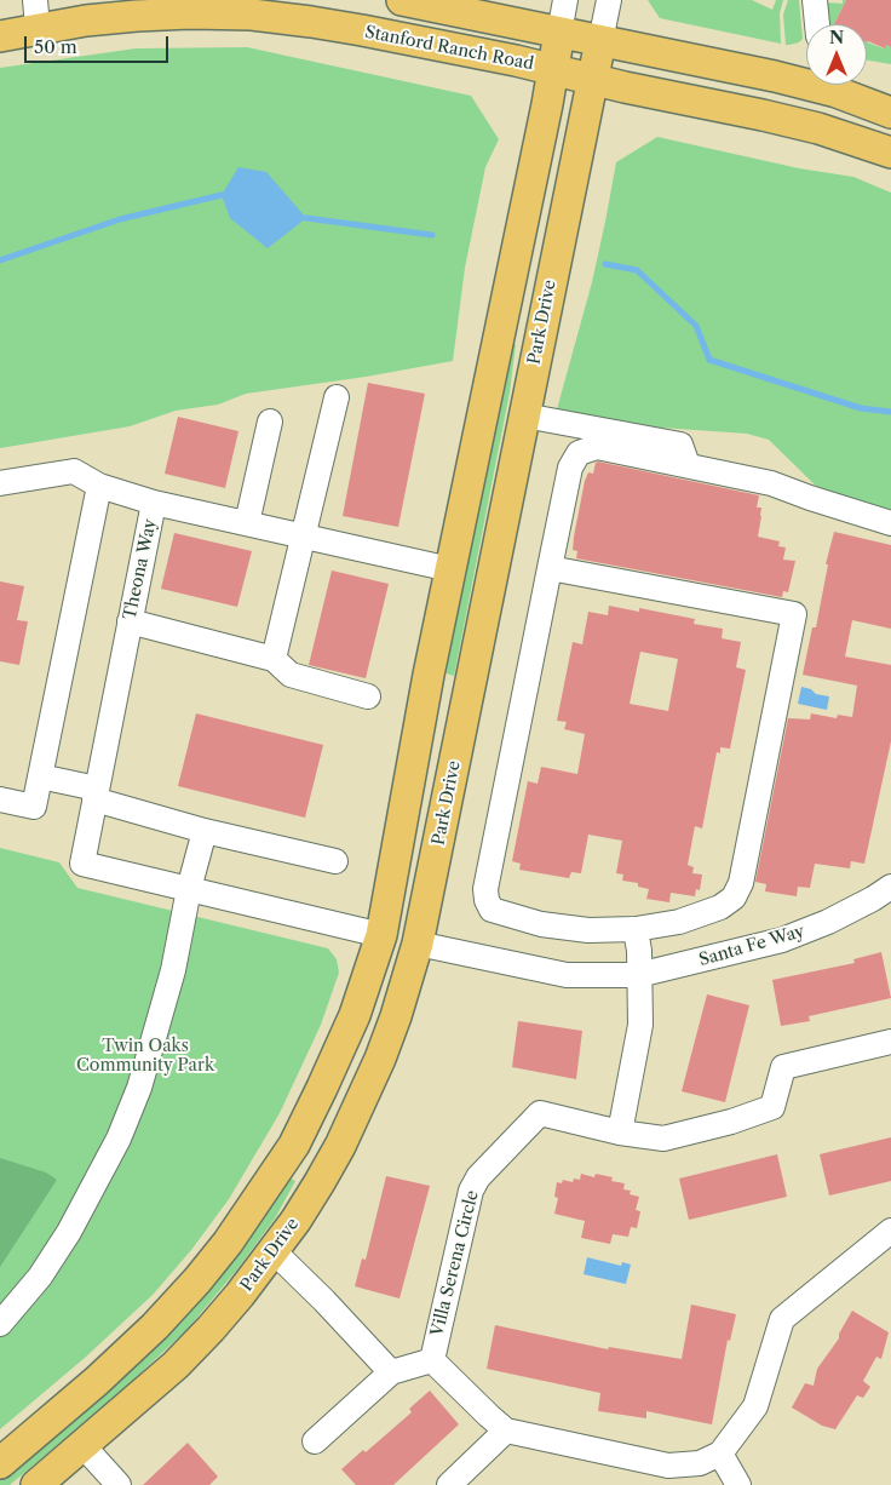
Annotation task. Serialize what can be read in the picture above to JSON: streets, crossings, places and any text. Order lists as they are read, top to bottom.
{
  "streets": {
    "main road": ["Stanford Ranch Road", "Park Drive"],
    "street": ["Theona Way", "Santa Fe Way", "Villa Serena Circle"]
  },
  "crossings": [
    ["Stanford Ranch Road", "Park Drive"],
    ["Park Drive", "Santa Fe Way"]
  ],
  "parks": ["Twin Oaks Community Park"],
  "scale_bar": "50 m",
  "north": "top"
}
